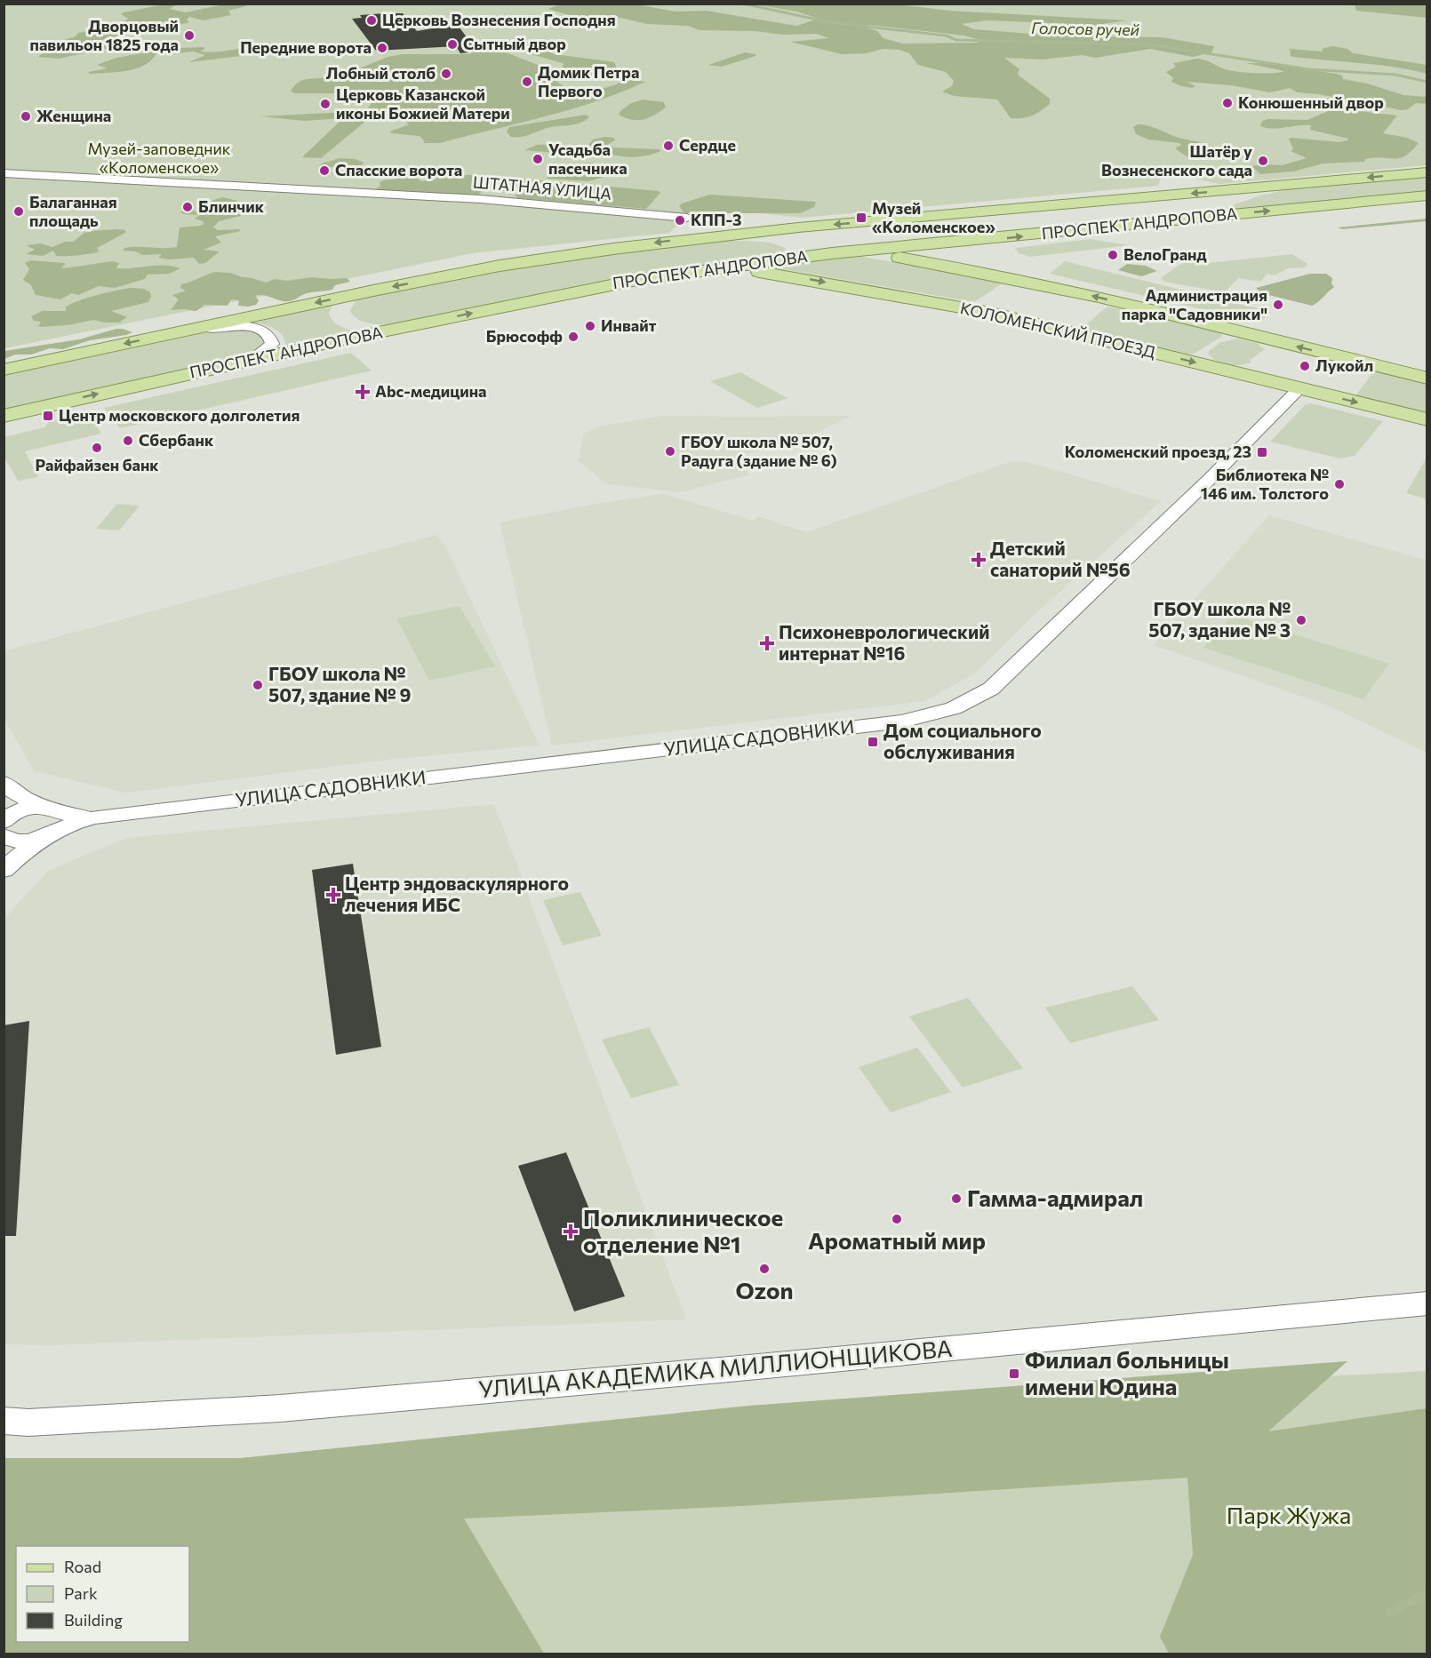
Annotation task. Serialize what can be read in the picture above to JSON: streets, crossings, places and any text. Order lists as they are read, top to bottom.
{
  "streets": {
    "main road": ["ПРОСПЕКТ АНДРОПОВА", "КОЛОМЕНСКИЙ ПРОЕЗД"],
    "street": ["ШТАТНАЯ УЛИЦА", "УЛИЦА САДОВНИКИ", "УЛИЦА АКАДЕМИКА МИЛЛИОНЩИКОВА"]
  },
  "crossings": [
    ["ПРОСПЕКТ АНДРОПОВА", "КОЛОМЕНСКИЙ ПРОЕЗД"],
    ["КОЛОМЕНСКИЙ ПРОЕЗД", "УЛИЦА САДОВНИКИ"]
  ],
  "water": ["Голосов ручей"],
  "parks": ["Музей-заповедник «Коломенское»", "Парк Жужа"],
  "places": {
    "other": [
      "Церковь Вознесения Господня",
      "Дворцовый павильон 1825 года",
      "Сытный двор",
      "Передние ворота",
      "Лобный столб",
      "Домик Петра Первого",
      "Конюшенный двор",
      "Церковь Казанской иконы Божией Матери",
      "Женщина",
      "Сердце",
      "Усадьба пасечника",
      "Шатёр у Вознесенского сада",
      "Спасские ворота",
      "Блинчик",
      "Балаганная площадь",
      "КПП-3",
      "ВелоГранд",
      "Администрация парка \"Садовники\"",
      "Инвайт",
      "Брюсофф",
      "Лукойл",
      "Сбербанк",
      "Райфайзен банк",
      "ГБОУ школа № 507, Радуга (здание № 6)",
      "Библиотека № 146 им. Толстого",
      "ГБОУ школа № 507, здание № 3",
      "ГБОУ школа № 507, здание № 9",
      "Гамма-адмирал",
      "Ароматный мир",
      "Ozon"
    ],
    "transit": [
      "Музей «Коломенское»",
      "Центр московского долголетия",
      "Коломенский проезд, 23",
      "Дом социального обслуживания",
      "Филиал больницы имени Юдина"
    ],
    "health": [
      "Abc-медицина",
      "Детский санаторий №56",
      "Психоневрологический интернат №16",
      "Центр эндоваскулярного лечения ИБС",
      "Поликлиническое отделение №1"
    ]
  },
  "legend": ["Road", "Park", "Building"]
}
